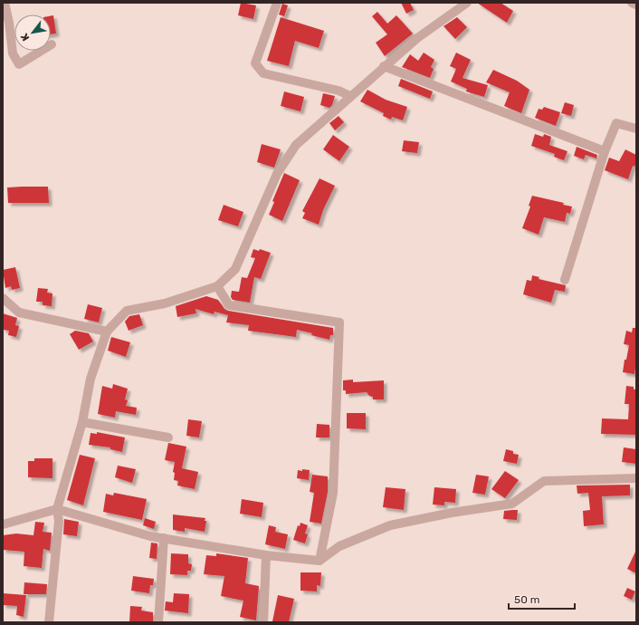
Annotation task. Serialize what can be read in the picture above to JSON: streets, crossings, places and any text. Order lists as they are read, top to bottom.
{
  "scale_bar": "50 m",
  "north": "bottom left"
}
